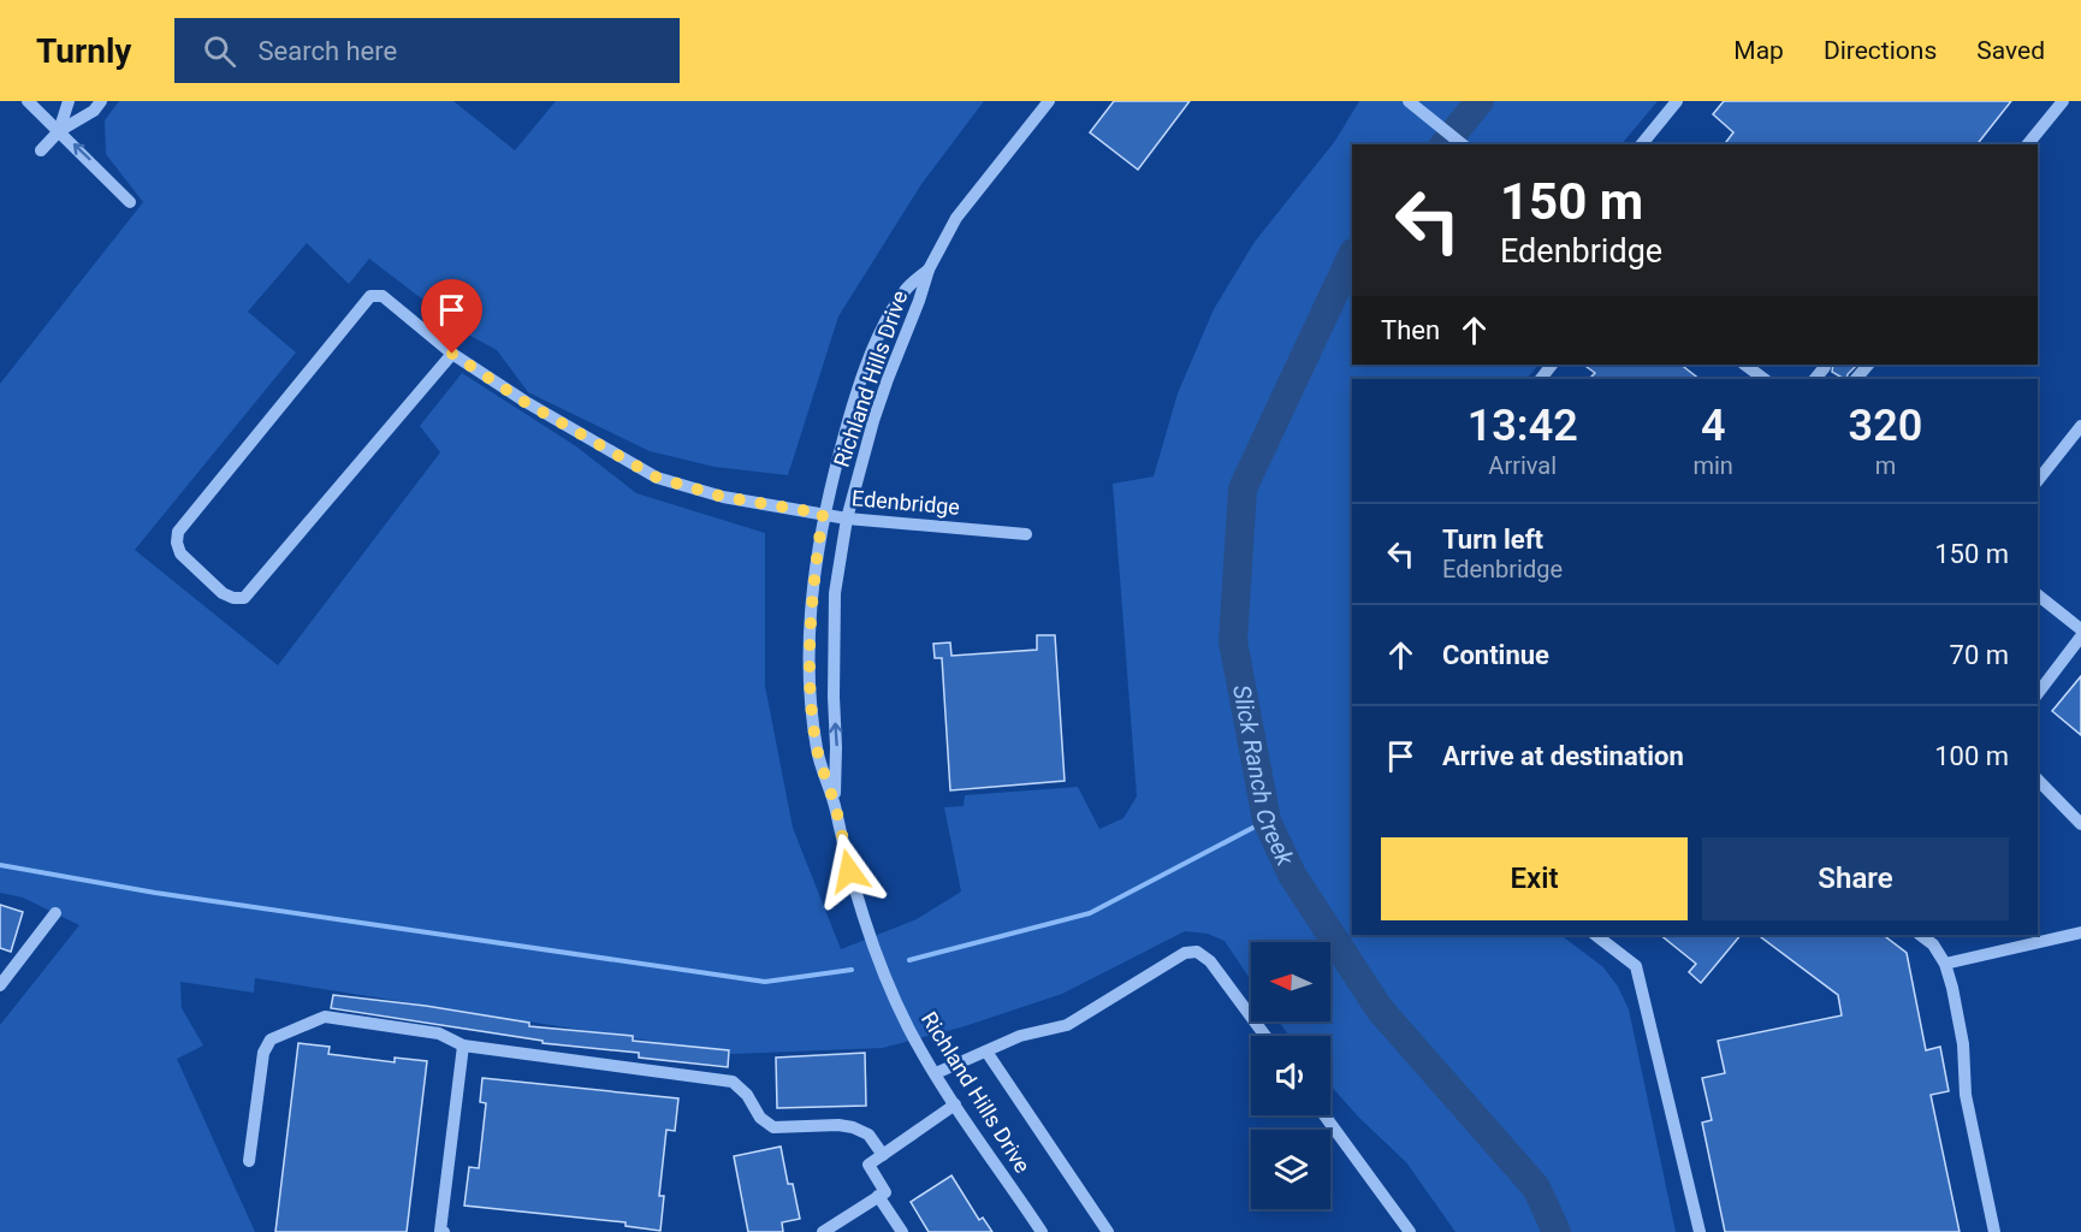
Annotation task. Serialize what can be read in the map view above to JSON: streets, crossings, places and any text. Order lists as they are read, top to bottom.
{
  "streets": {
    "street": ["Richland Hills Drive", "Edenbridge"]
  },
  "crossings": [
    ["Richland Hills Drive", "Edenbridge"]
  ],
  "water": ["Slick Ranch Creek"],
  "north": "left",
  "page": {
    "header": "Turnly",
    "search": "Search here",
    "nav": ["Map", "Directions", "Saved"],
    "turn": ["150 m", "Edenbridge"],
    "then": "Then",
    "eta": [
      "13:42",
      "Arrival",
      "4",
      "min",
      "320",
      "m"
    ],
    "list": [
      {
        "name": "Turn left",
        "note": "Edenbridge",
        "value": "150 m"
      },
      {
        "name": "Continue",
        "value": "70 m"
      },
      {
        "name": "Arrive at destination",
        "value": "100 m"
      }
    ],
    "buttons": ["Exit", "Share"]
  }
}
